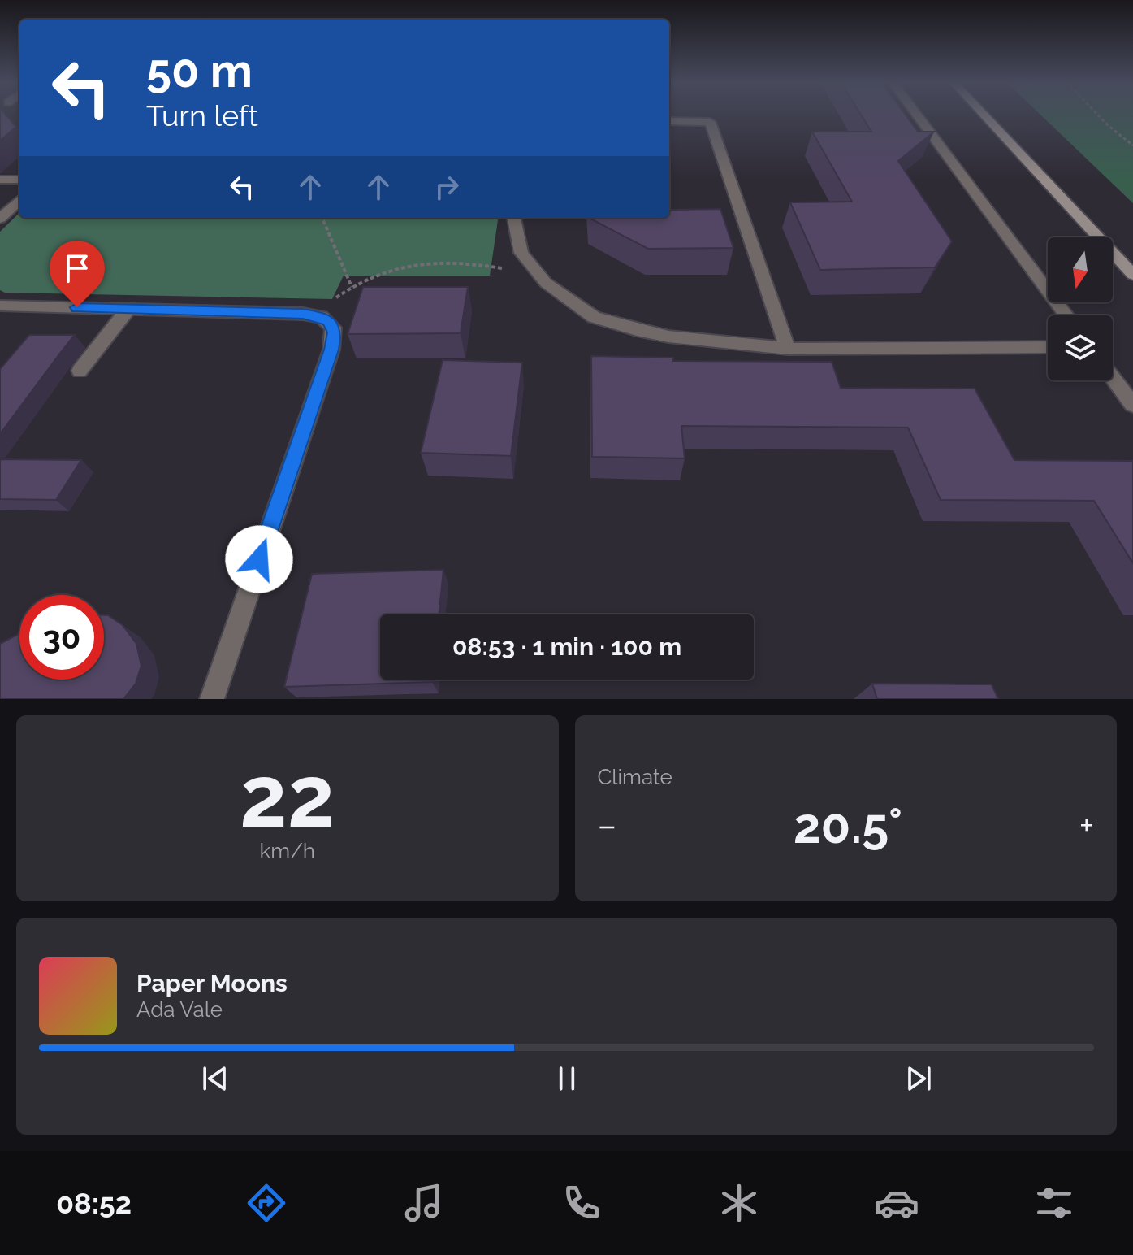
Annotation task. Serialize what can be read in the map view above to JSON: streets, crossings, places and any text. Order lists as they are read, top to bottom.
{
  "north": "bottom",
  "page": {
    "turn": ["50 m", "Turn left"],
    "limit": "30",
    "trip": "08:53 · 1 min · 100 m",
    "tile": [
      ["22", "km/h"],
      "Climate"
    ],
    "heat": ["−", "20.5°", "+"],
    "song": ["Paper Moons", "Ada Vale"],
    "tabs": "08:52"
  }
}
